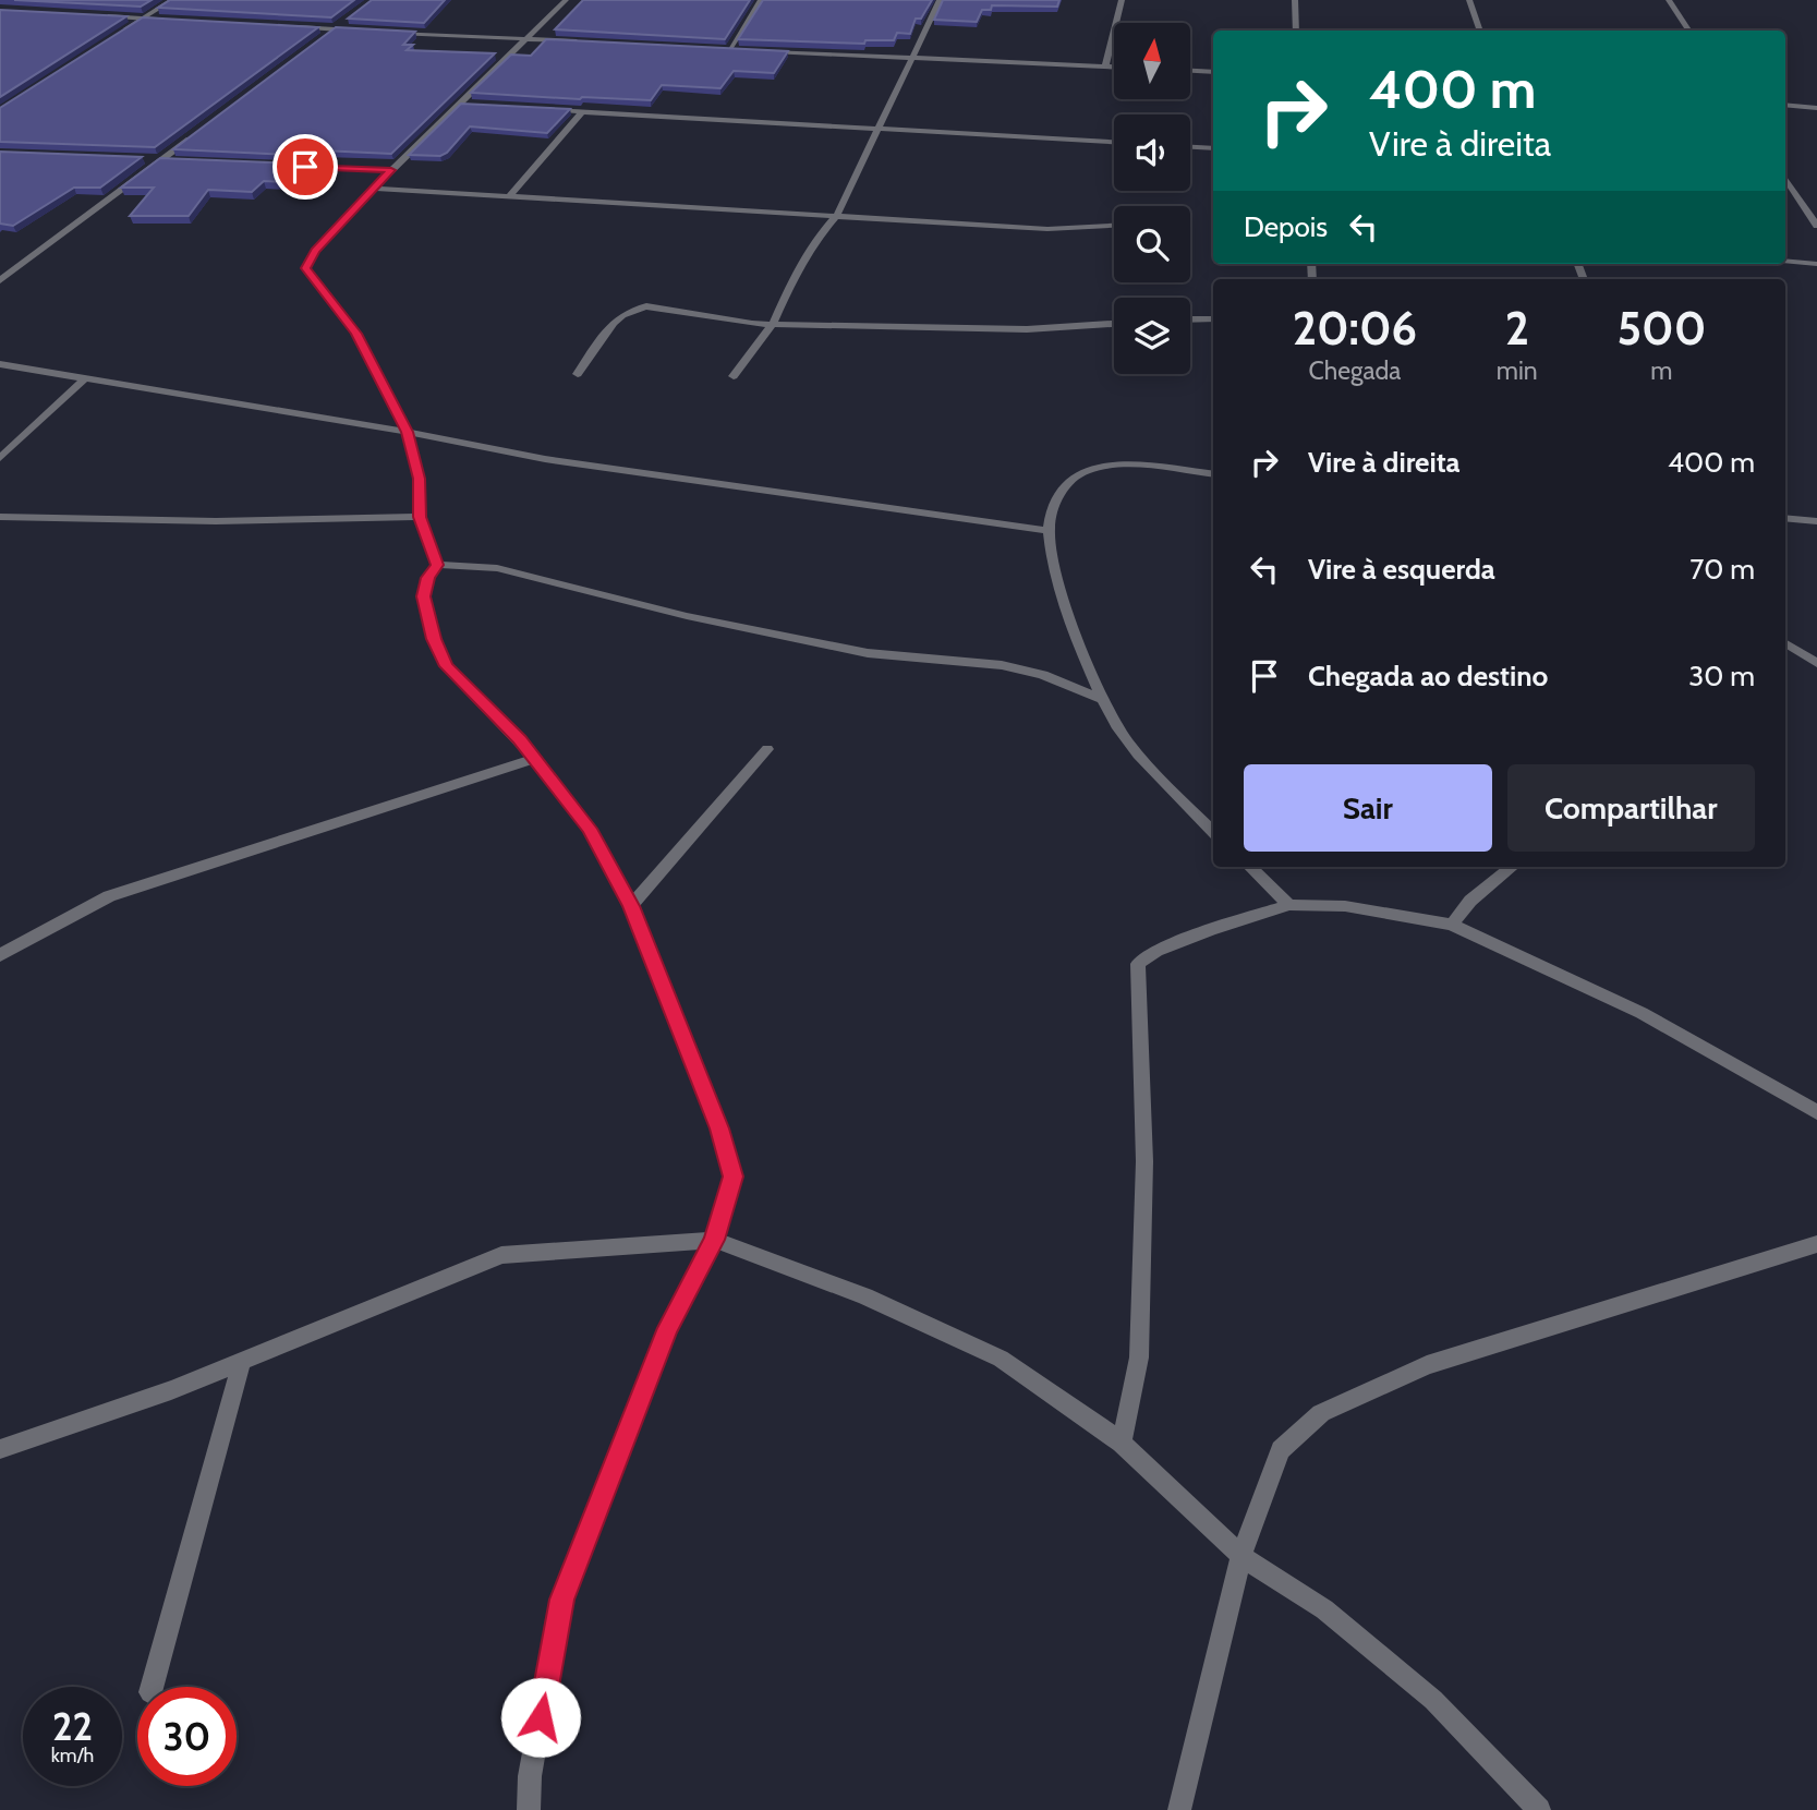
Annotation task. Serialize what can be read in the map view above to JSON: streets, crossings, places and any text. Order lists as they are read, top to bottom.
{
  "north": "top",
  "page": {
    "turn": ["400 m", "Vire à direita"],
    "then": "Depois",
    "eta": [
      "20:06",
      "Chegada",
      "2",
      "min",
      "500",
      "m"
    ],
    "list": [
      {
        "name": "Vire à direita",
        "value": "400 m"
      },
      {
        "name": "Vire à esquerda",
        "value": "70 m"
      },
      {
        "name": "Chegada ao destino",
        "value": "30 m"
      }
    ],
    "buttons": ["Sair", "Compartilhar"],
    "speed": "22 km/h",
    "limit": "30"
  }
}
